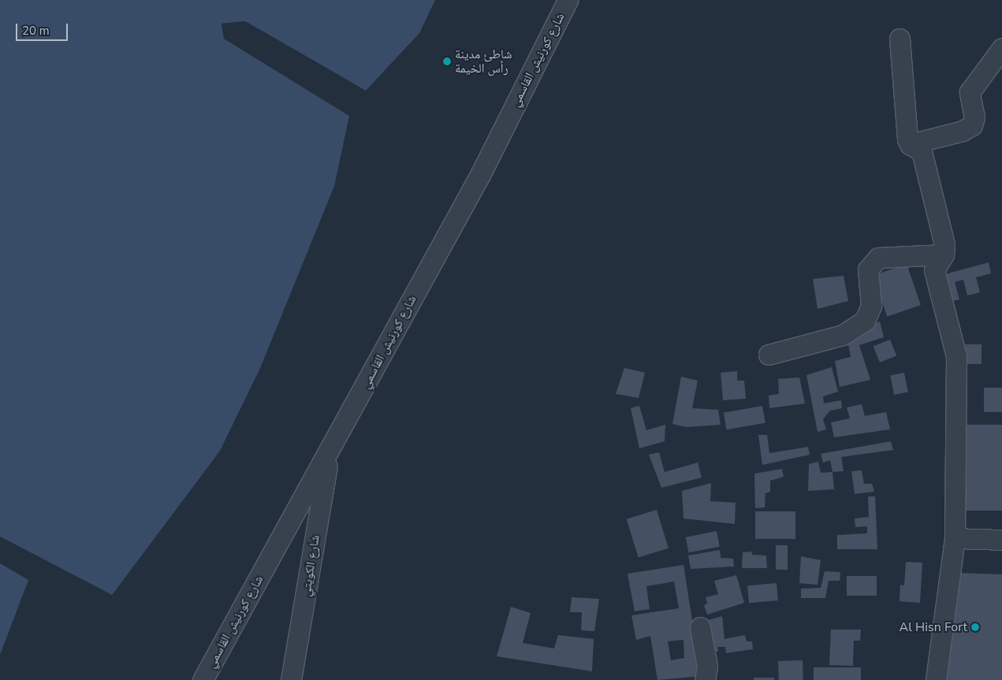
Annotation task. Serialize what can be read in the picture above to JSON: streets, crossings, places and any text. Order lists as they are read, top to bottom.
{
  "streets": {
    "street": ["شارع كورنيش القاسمي", "شارع الكويتي"]
  },
  "crossings": [
    ["شارع كورنيش القاسمي", "شارع الكويتي"]
  ],
  "places": ["شاطئ مدينة رأس الخيمة", "Al Hisn Fort"],
  "scale_bar": "20 m"
}
